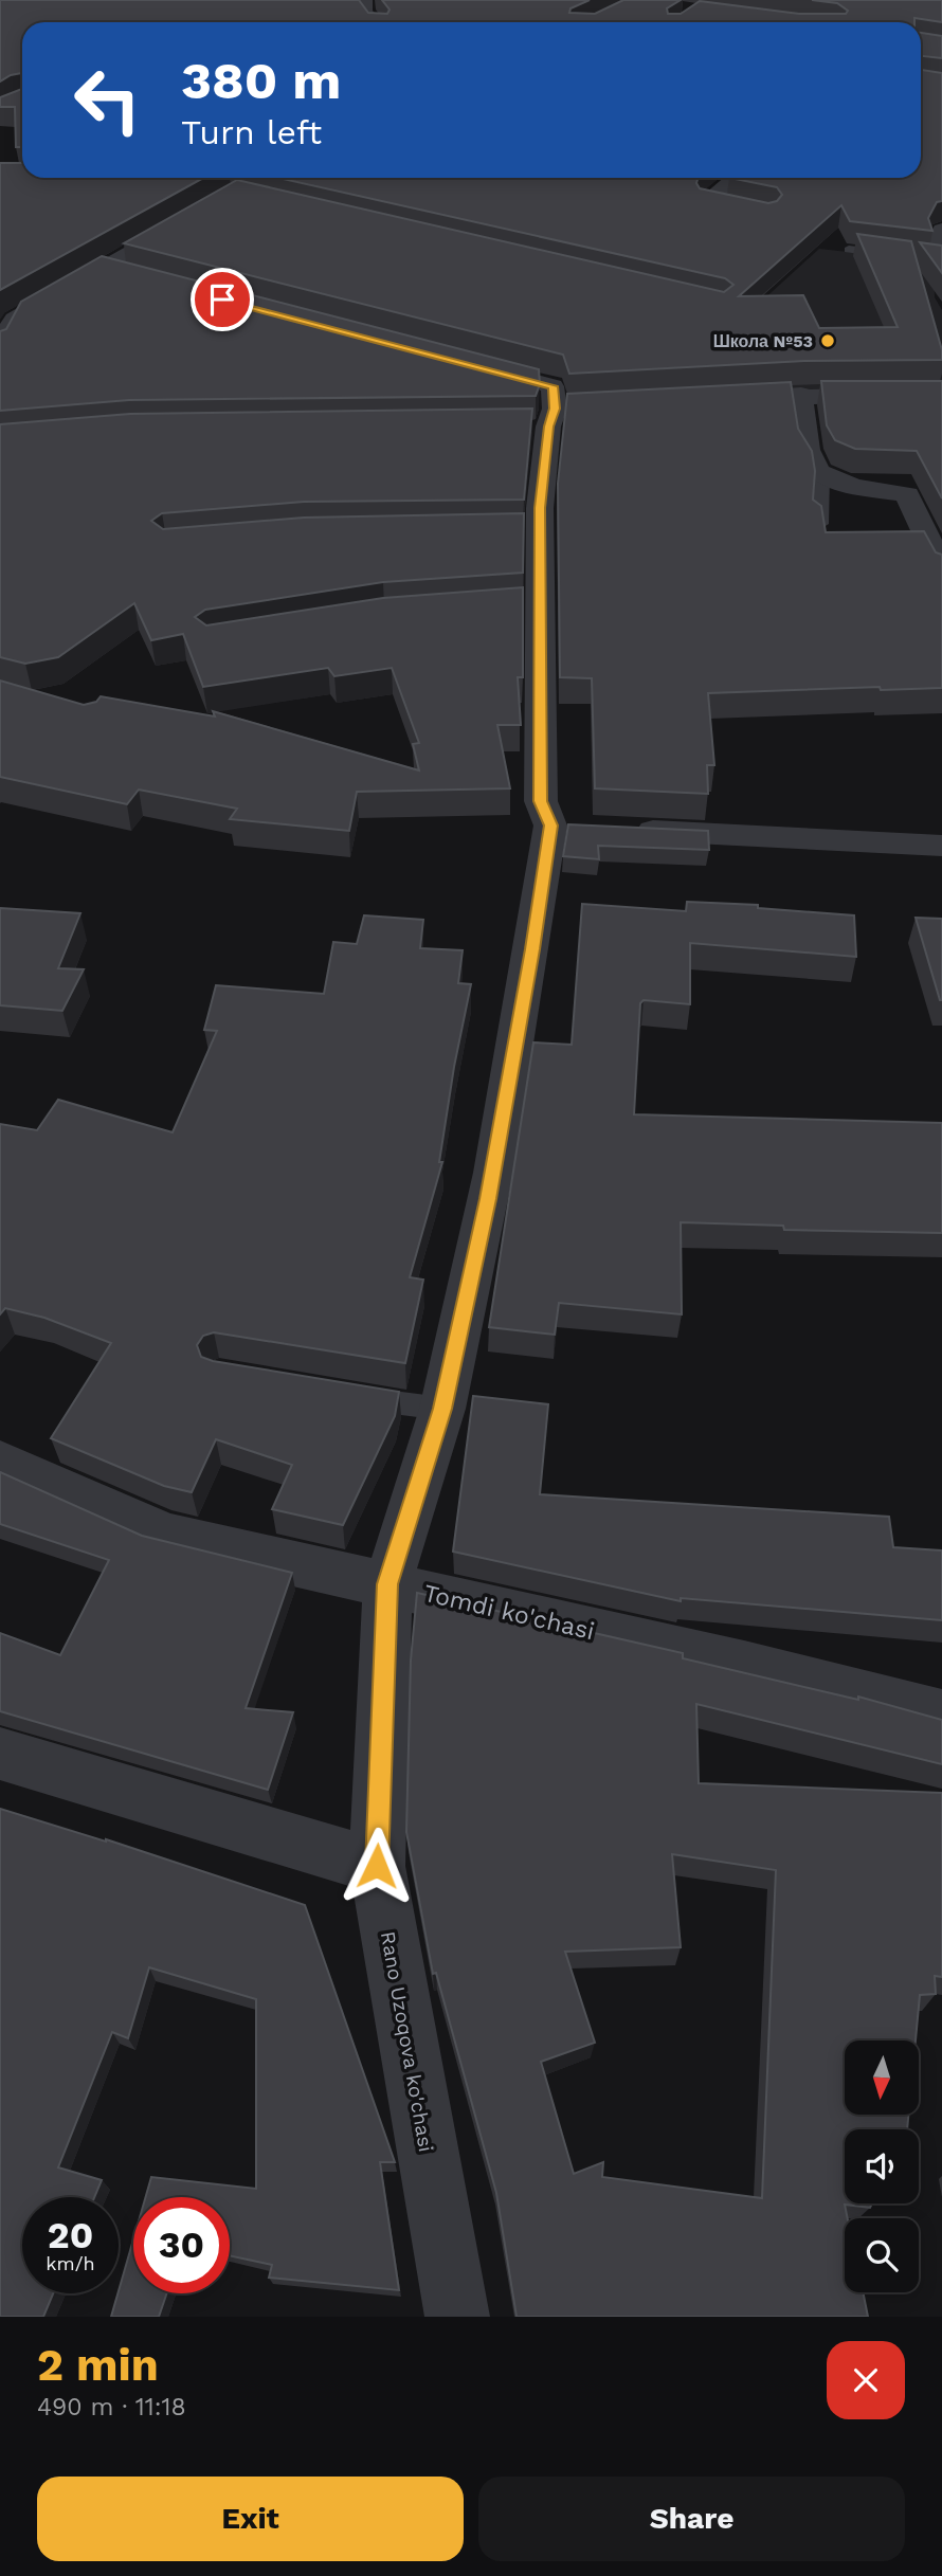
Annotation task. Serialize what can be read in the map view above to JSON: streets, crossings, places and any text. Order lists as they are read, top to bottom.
{
  "streets": {
    "street": ["Tomdi ko'chasi", "Rano Uzoqova ko'chasi"]
  },
  "crossings": [
    ["Tomdi ko'chasi", "Rano Uzoqova ko'chasi"]
  ],
  "places": ["Школа №53"],
  "north": "bottom",
  "page": {
    "turn": ["380 m", "Turn left"],
    "speed": "20 km/h",
    "limit": "30",
    "heading": ["2 min", "490 m · 11:18"],
    "buttons": ["Exit", "Share"]
  }
}
